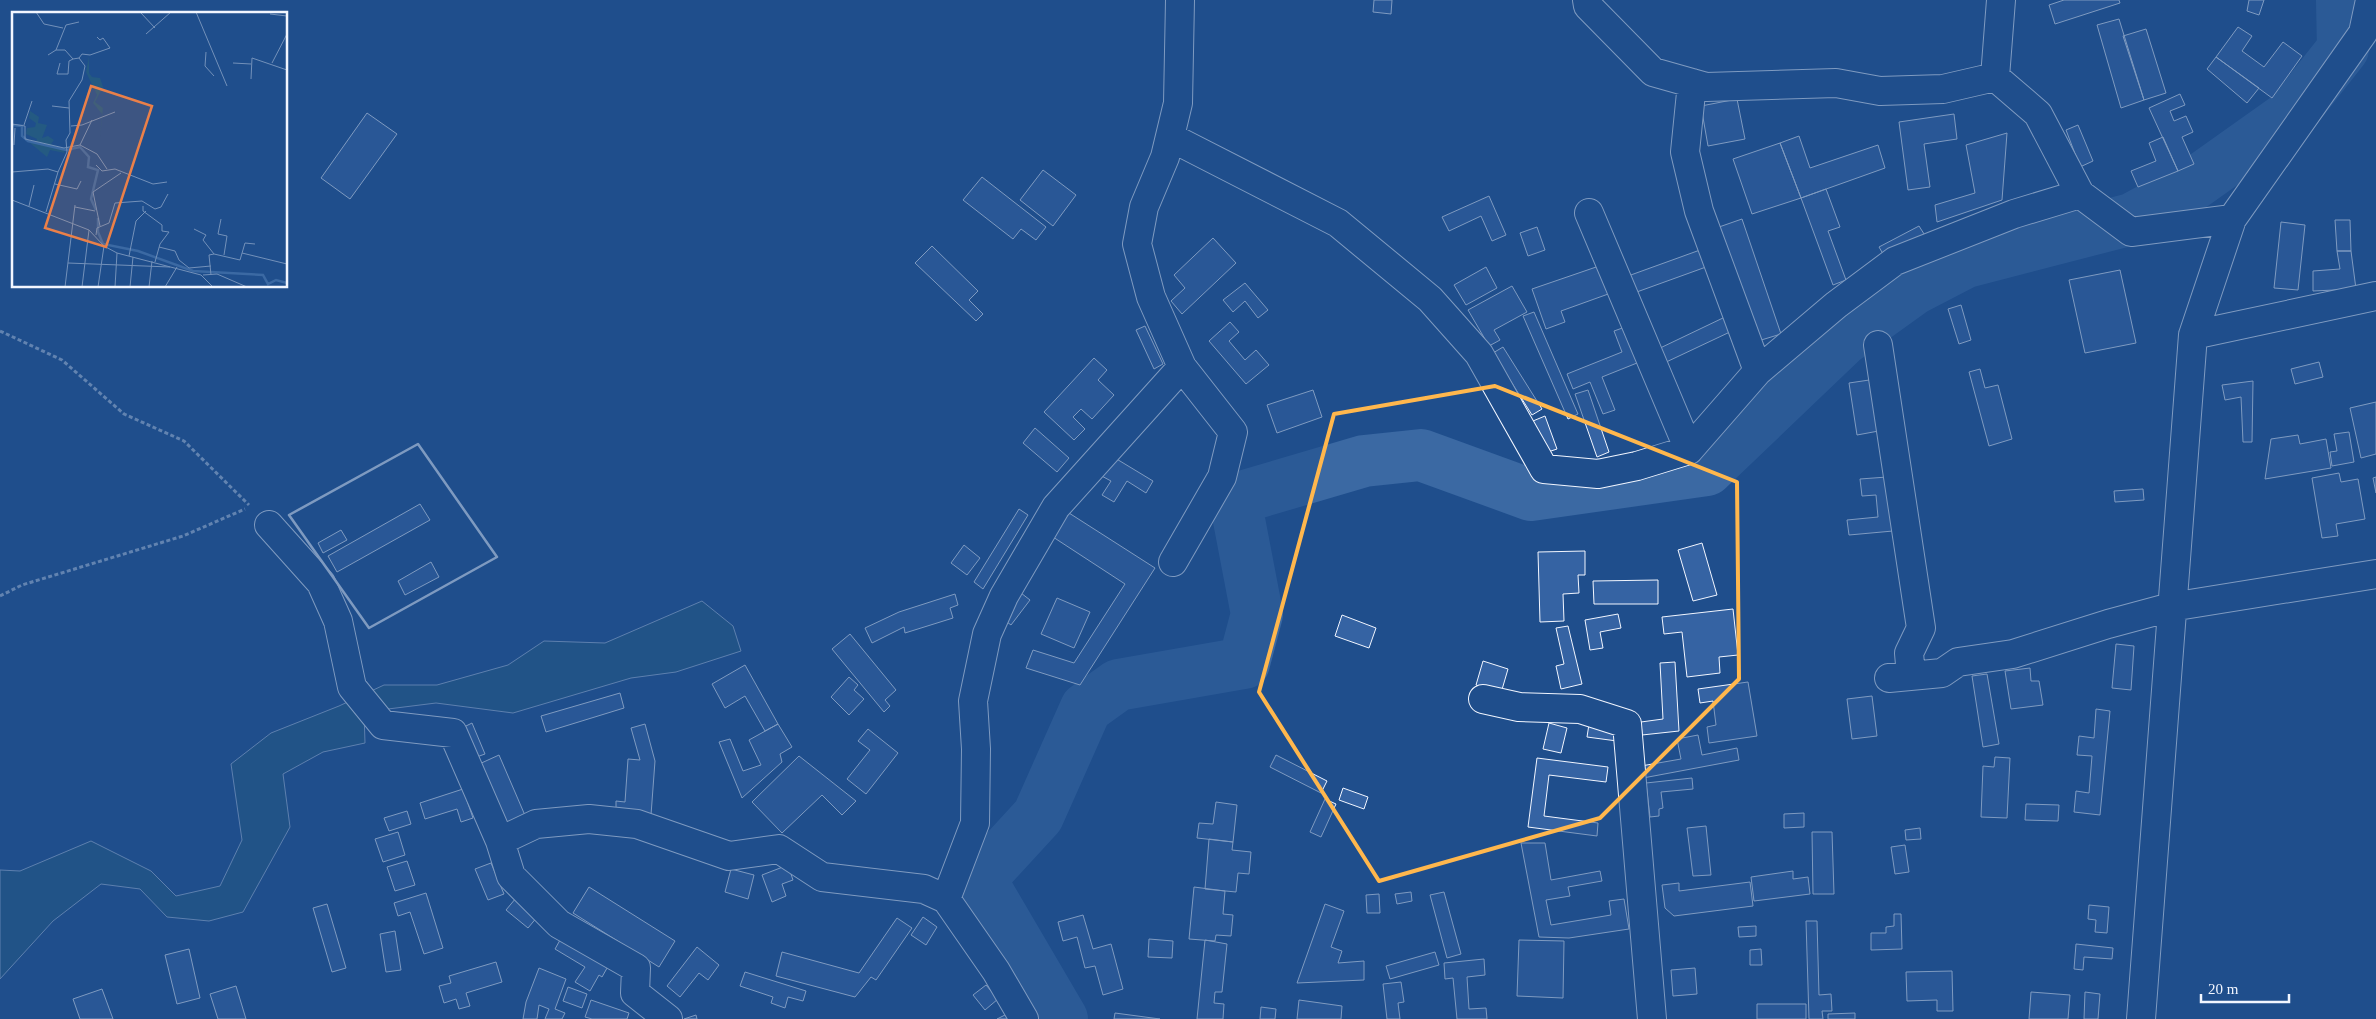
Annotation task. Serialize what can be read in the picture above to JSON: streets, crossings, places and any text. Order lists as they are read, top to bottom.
{
  "scale_bar": "20 m"
}
